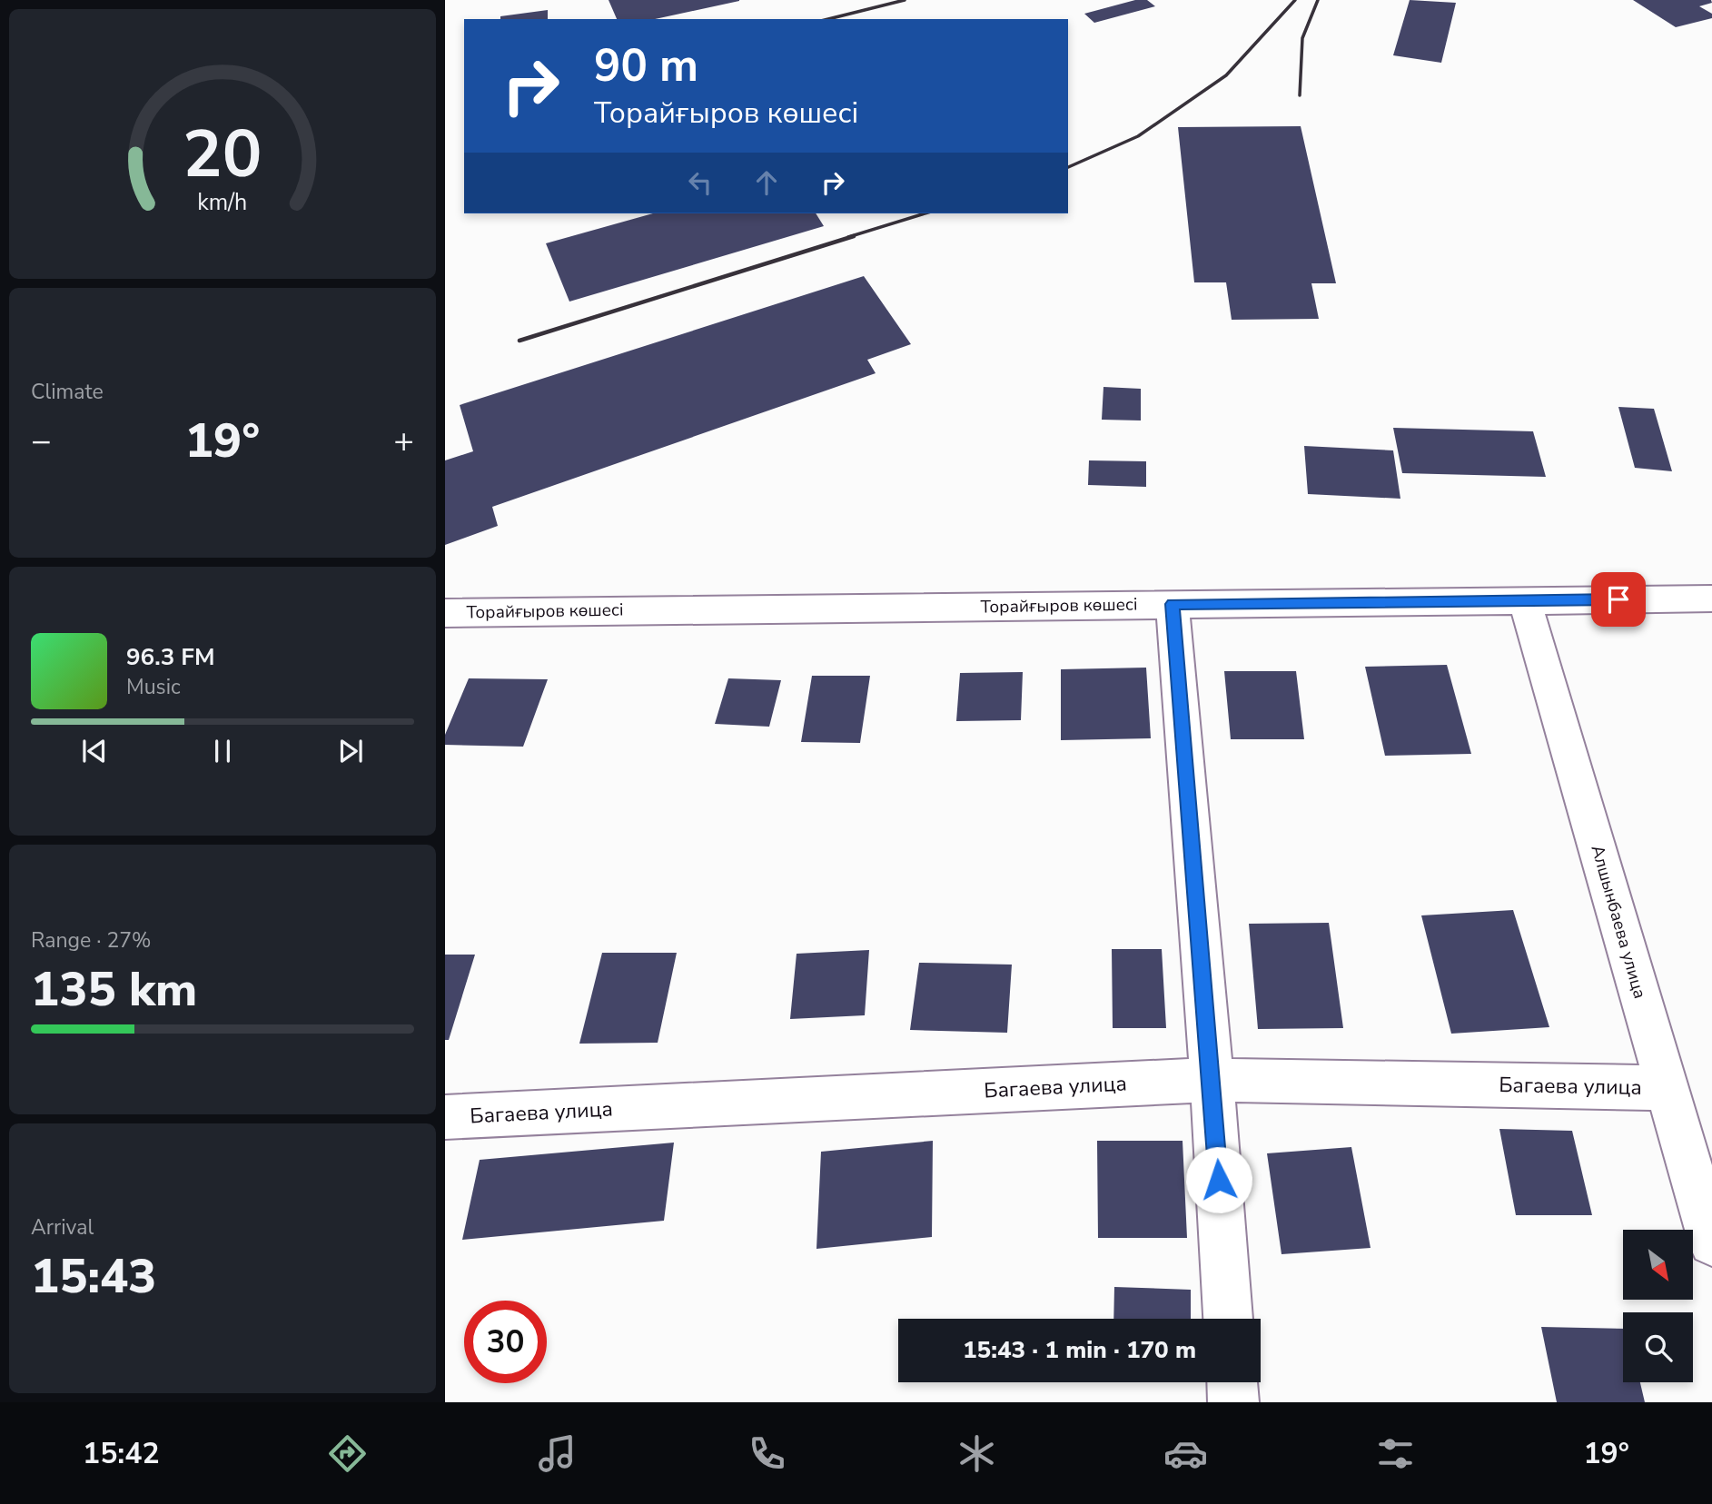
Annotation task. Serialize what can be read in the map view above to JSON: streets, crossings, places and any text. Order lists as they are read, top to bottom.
{
  "streets": {
    "street": ["Торайғыров көшесі", "Алшынбаева улица", "Багаева улица"]
  },
  "crossings": [
    ["Торайғыров көшесі", "Алшынбаева улица"],
    ["Алшынбаева улица", "Багаева улица"]
  ],
  "north": "bottom right",
  "page": {
    "turn": ["90 m", "Торайғыров көшесі"],
    "tile": [
      "Climate",
      ["Range · 27%", "135 km"],
      ["Arrival", "15:43"]
    ],
    "heat": ["−", "19°", "+"],
    "song": ["96.3 FM", "Music"],
    "limit": "30",
    "trip": "15:43 · 1 min · 170 m",
    "tabs": ["15:42", "19°"],
    "gauge": ["20", "km/h"]
  }
}
